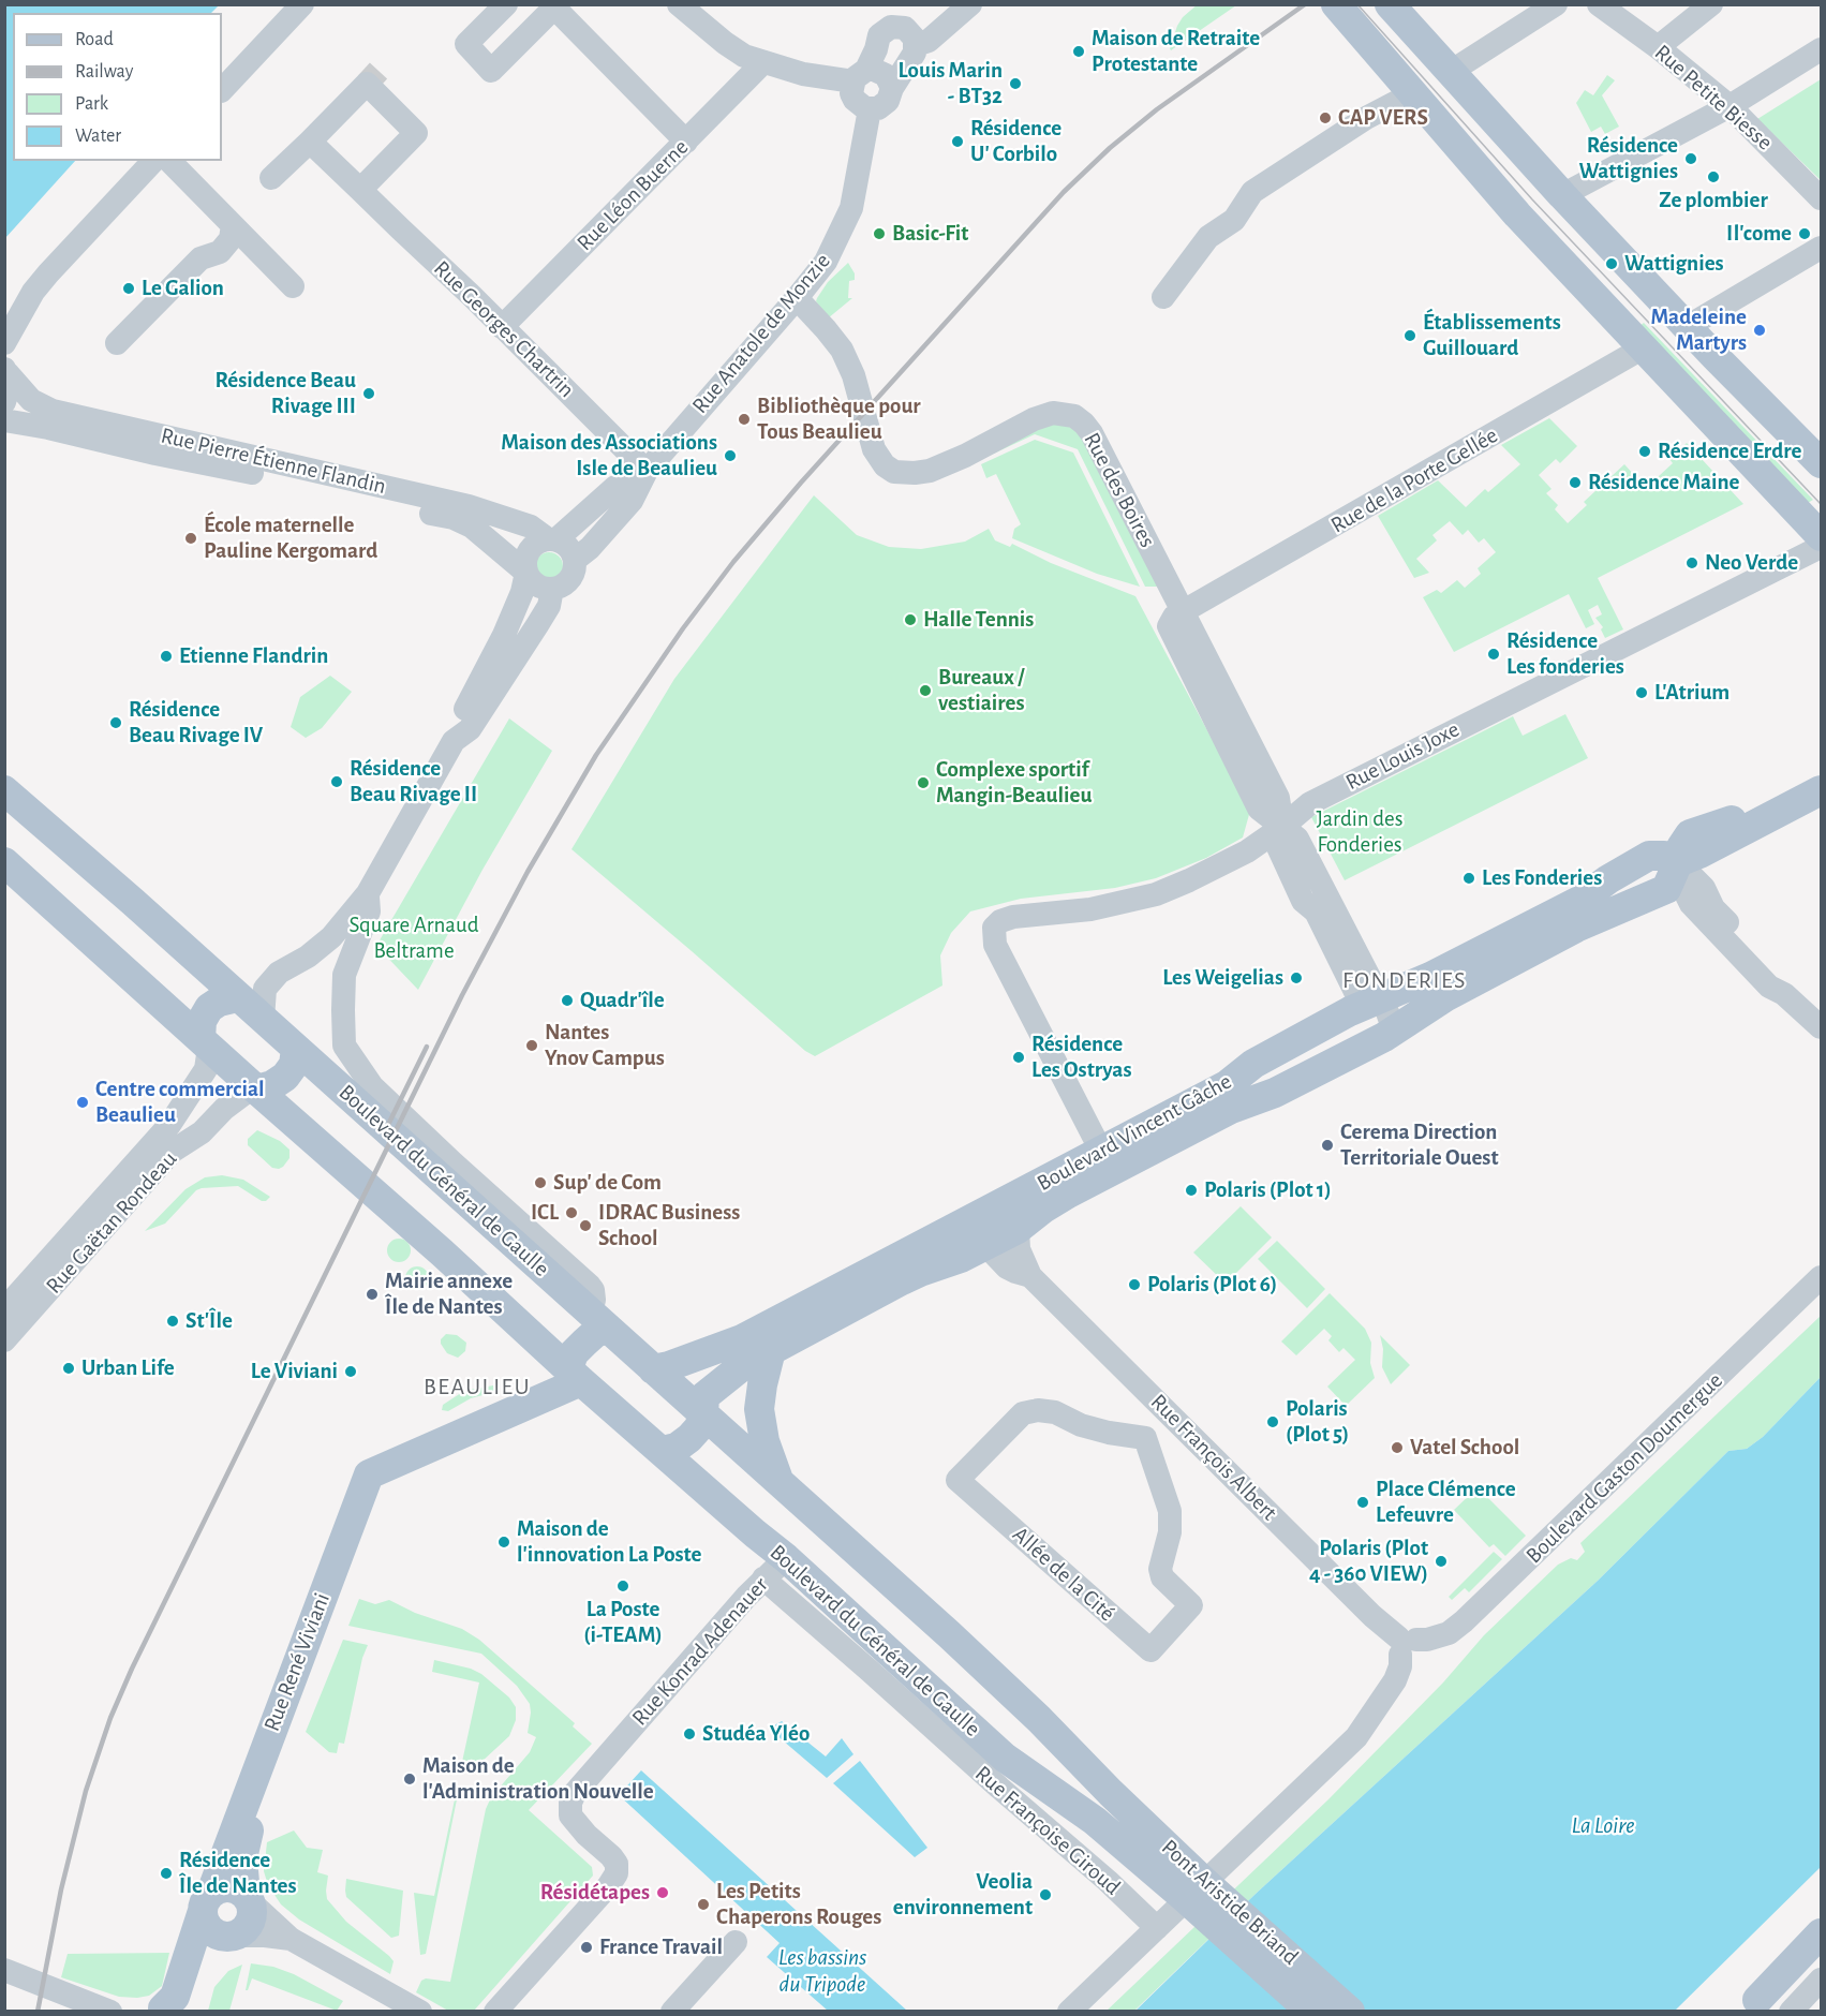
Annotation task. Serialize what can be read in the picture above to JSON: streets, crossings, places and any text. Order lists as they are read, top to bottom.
{
  "streets": {
    "main road": [
      "Boulevard Vincent Gâche",
      "Boulevard du Général de Gaulle",
      "Rue René Viviani",
      "Pont Aristide Briand"
    ],
    "street": [
      "Rue Petite Biesse",
      "Rue Léon Buerne",
      "Rue Georges Chartrin",
      "Rue Anatole de Monzie",
      "Rue Pierre Étienne Flandin",
      "Rue de la Porte Gellée",
      "Rue des Boires",
      "Rue Louis Joxe",
      "Rue Gaëtan Rondeau",
      "Rue François Albert",
      "Boulevard Gaston Doumergue",
      "Allée de la Cité",
      "Rue Konrad Adenauer",
      "Rue Françoise Giroud"
    ]
  },
  "crossings": [
    ["Rue Léon Buerne", "Rue Georges Chartrin"],
    ["Rue Georges Chartrin", "Rue Anatole de Monzie"],
    ["Rue Anatole de Monzie", "Rue Pierre Étienne Flandin"],
    ["Rue Anatole de Monzie", "Rue des Boires"],
    ["Rue de la Porte Gellée", "Rue des Boires"],
    ["Rue Louis Joxe", "Boulevard Vincent Gâche"],
    ["Boulevard Vincent Gâche", "Boulevard du Général de Gaulle"],
    ["Boulevard Vincent Gâche", "Rue François Albert"],
    ["Boulevard du Général de Gaulle", "Rue Gaëtan Rondeau"],
    ["Boulevard du Général de Gaulle", "Rue Konrad Adenauer"],
    ["Boulevard du Général de Gaulle", "Rue René Viviani"],
    ["Boulevard du Général de Gaulle", "Pont Aristide Briand"],
    ["Rue François Albert", "Boulevard Gaston Doumergue"],
    ["Rue Konrad Adenauer", "Rue Françoise Giroud"]
  ],
  "districts": ["FONDERIES", "BEAULIEU"],
  "water": ["La Loire", "Les bassins du Tripode"],
  "parks": ["Jardin des Fonderies", "Square Arnaud Beltrame"],
  "places": [
    "Maison de Retraite Protestante",
    "Louis Marin - BT32",
    "CAP VERS",
    "Résidence U' Corbilo",
    "Résidence Wattignies",
    "Ze plombier",
    "Basic-Fit",
    "Il'come",
    "Wattignies",
    "Le Galion",
    "Madeleine Martyrs",
    "Établissements Guillouard",
    "Résidence Beau Rivage III",
    "Bibliothèque pour Tous Beaulieu",
    "Résidence Erdre",
    "Maison des Associations Isle de Beaulieu",
    "Résidence Maine",
    "École maternelle Pauline Kergomard",
    "Neo Verde",
    "Halle Tennis",
    "Résidence Les fonderies",
    "Etienne Flandrin",
    "Bureaux / vestiaires",
    "L'Atrium",
    "Résidence Beau Rivage IV",
    "Résidence Beau Rivage II",
    "Complexe sportif Mangin-Beaulieu",
    "Les Fonderies",
    "Les Weigelias",
    "Quadr'île",
    "Nantes Ynov Campus",
    "Résidence Les Ostryas",
    "Centre commercial Beaulieu",
    "Cerema Direction Territoriale Ouest",
    "Sup' de Com",
    "Polaris (Plot 1)",
    "ICL",
    "IDRAC Business School",
    "Polaris (Plot 6)",
    "Mairie annexe Île de Nantes",
    "St'Île",
    "Urban Life",
    "Le Viviani",
    "Polaris (Plot 5)",
    "Vatel School",
    "Place Clémence Lefeuvre",
    "Maison de l'innovation La Poste",
    "Polaris (Plot 4 - 360 VIEW)",
    "La Poste (i-TEAM)",
    "Studéa Yléo",
    "Maison de l'Administration Nouvelle",
    "Résidence Île de Nantes",
    "Résidétapes",
    "Veolia environnement",
    "Les Petits Chaperons Rouges",
    "France Travail"
  ],
  "legend": [
    "Road",
    "Railway",
    "Park",
    "Water"
  ]
}
